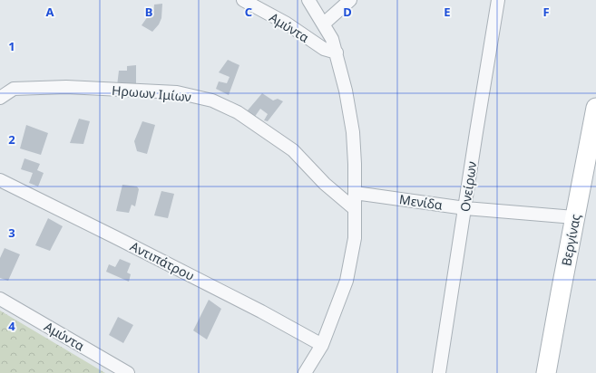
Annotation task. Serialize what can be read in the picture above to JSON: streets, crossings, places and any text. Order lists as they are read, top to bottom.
{
  "streets": {
    "street": [
      "Αμύντα",
      "Ηρωων Ιμίων",
      "Ονείρων",
      "Μενίδα",
      "Βεργίνας",
      "Αντιπάτρου"
    ]
  },
  "crossings": [
    ["Ονείρων", "Μενίδα"],
    ["Μενίδα", "Βεργίνας"]
  ],
  "grid": {
    "columns": [
      "A",
      "B",
      "C",
      "D",
      "E",
      "F"
    ],
    "rows": [
      "1",
      "2",
      "3",
      "4"
    ]
  }
}
